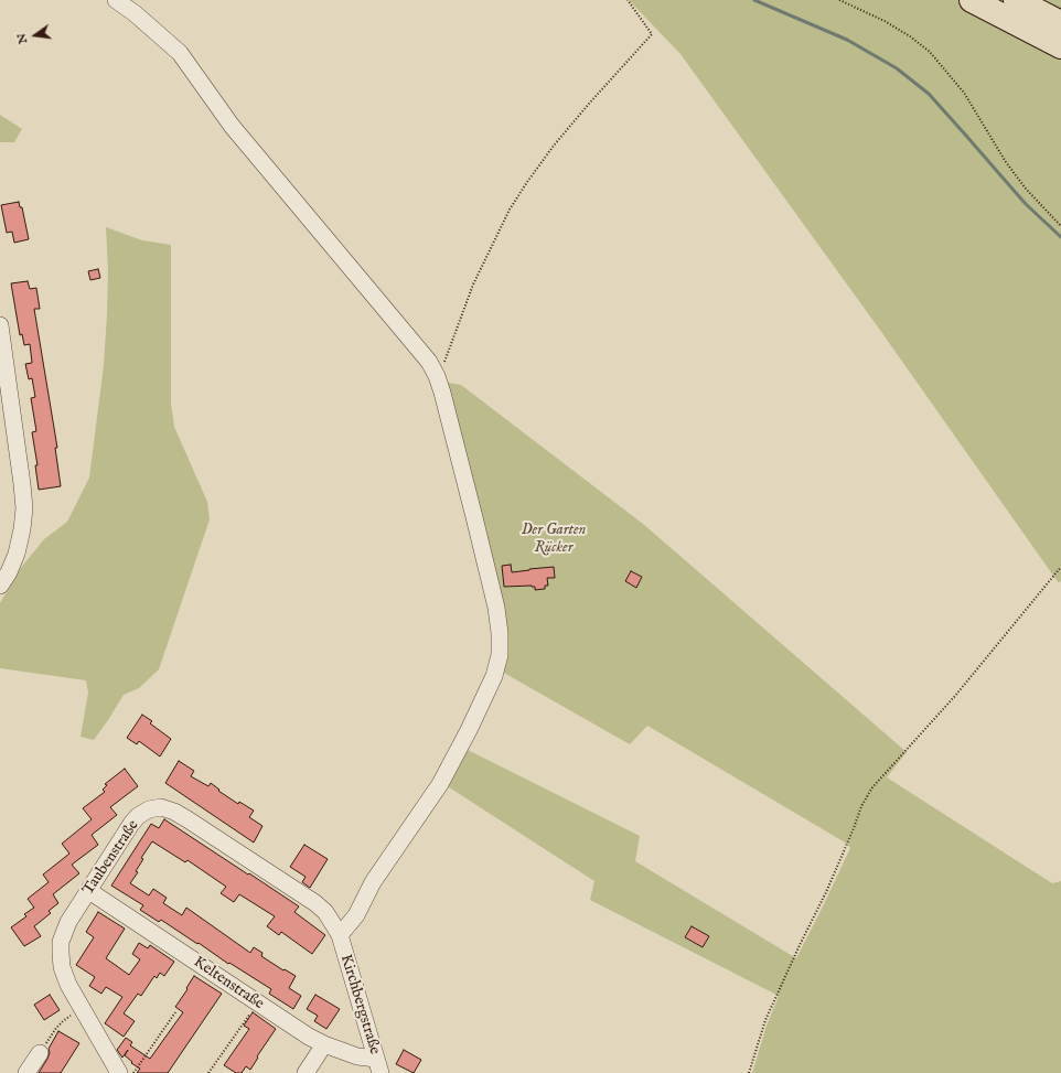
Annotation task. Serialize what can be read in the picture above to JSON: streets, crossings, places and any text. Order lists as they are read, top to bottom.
{
  "streets": {
    "street": ["Taubenstraße", "Keltenstraße", "Kirchbergstraße"]
  },
  "crossings": [
    ["Taubenstraße", "Keltenstraße"],
    ["Taubenstraße", "Kirchbergstraße"],
    ["Keltenstraße", "Kirchbergstraße"]
  ],
  "parks": ["Der Garten Rücker"],
  "north": "left"
}
